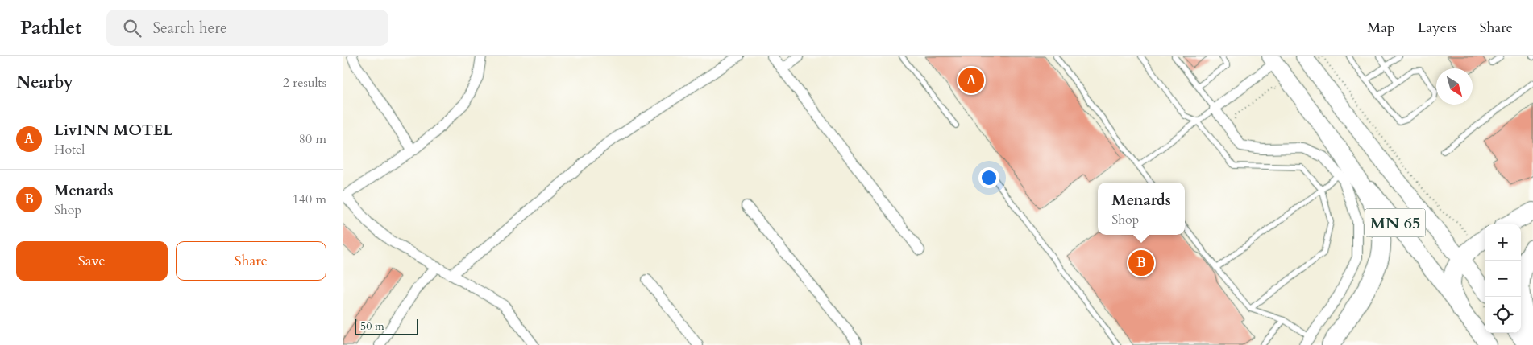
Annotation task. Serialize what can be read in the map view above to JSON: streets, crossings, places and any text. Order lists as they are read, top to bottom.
{
  "streets": {
    "main road": ["MN 65"]
  },
  "scale_bar": "50 m",
  "north": "bottom right",
  "page": {
    "header": "Pathlet",
    "search": "Search here",
    "nav": ["Map", "Layers", "Share"],
    "heading": ["Nearby", "2 results"],
    "pins": ["A", "B"],
    "list": [
      {
        "mark": "A",
        "name": "LivINN MOTEL",
        "note": "Hotel",
        "value": "80 m"
      },
      {
        "mark": "B",
        "name": "Menards",
        "note": "Shop",
        "value": "140 m"
      }
    ],
    "popup": ["Menards", "Shop"],
    "map_buttons": ["+", "−"],
    "buttons": ["Save", "Share"],
    "scale": "50 m"
  }
}
